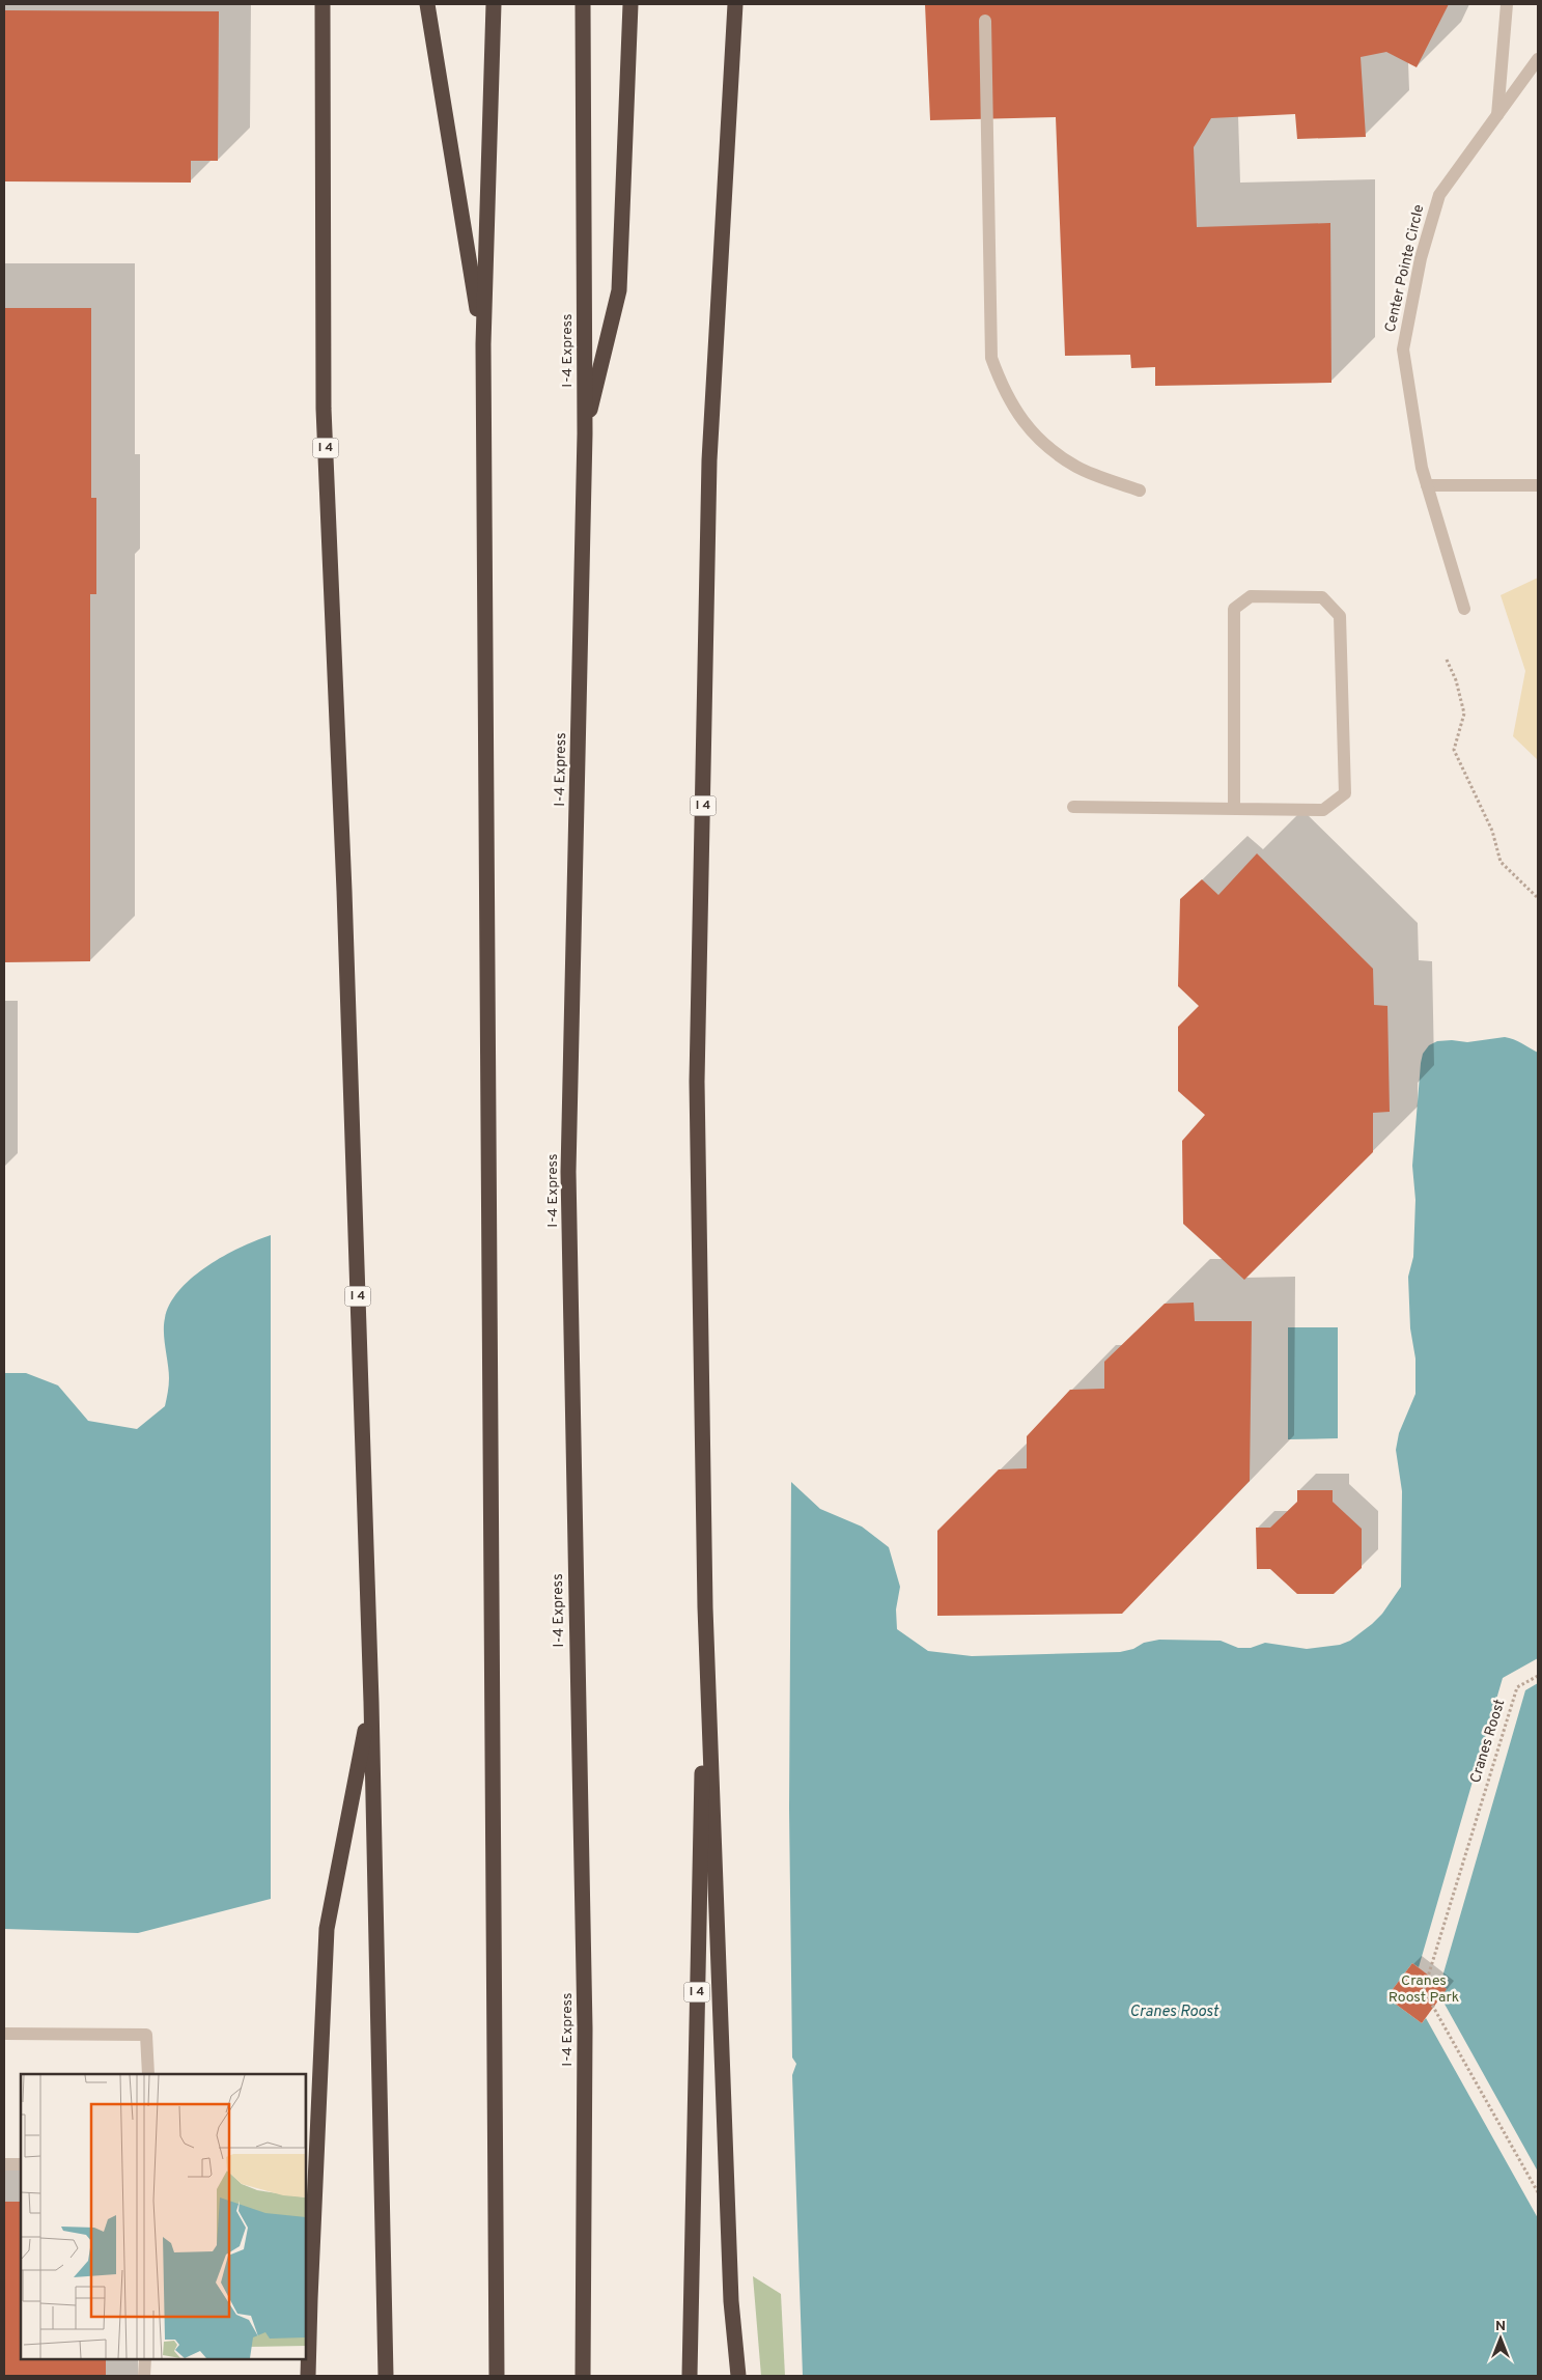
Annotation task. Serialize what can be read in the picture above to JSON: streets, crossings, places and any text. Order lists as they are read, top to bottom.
{
  "streets": {
    "highway": ["I-4 Express", "I 4"],
    "street": ["Center Pointe Circle"],
    "path": ["Cranes Roost"]
  },
  "water": ["Cranes Roost"],
  "parks": ["Cranes Roost Park"],
  "north": "top"
}
